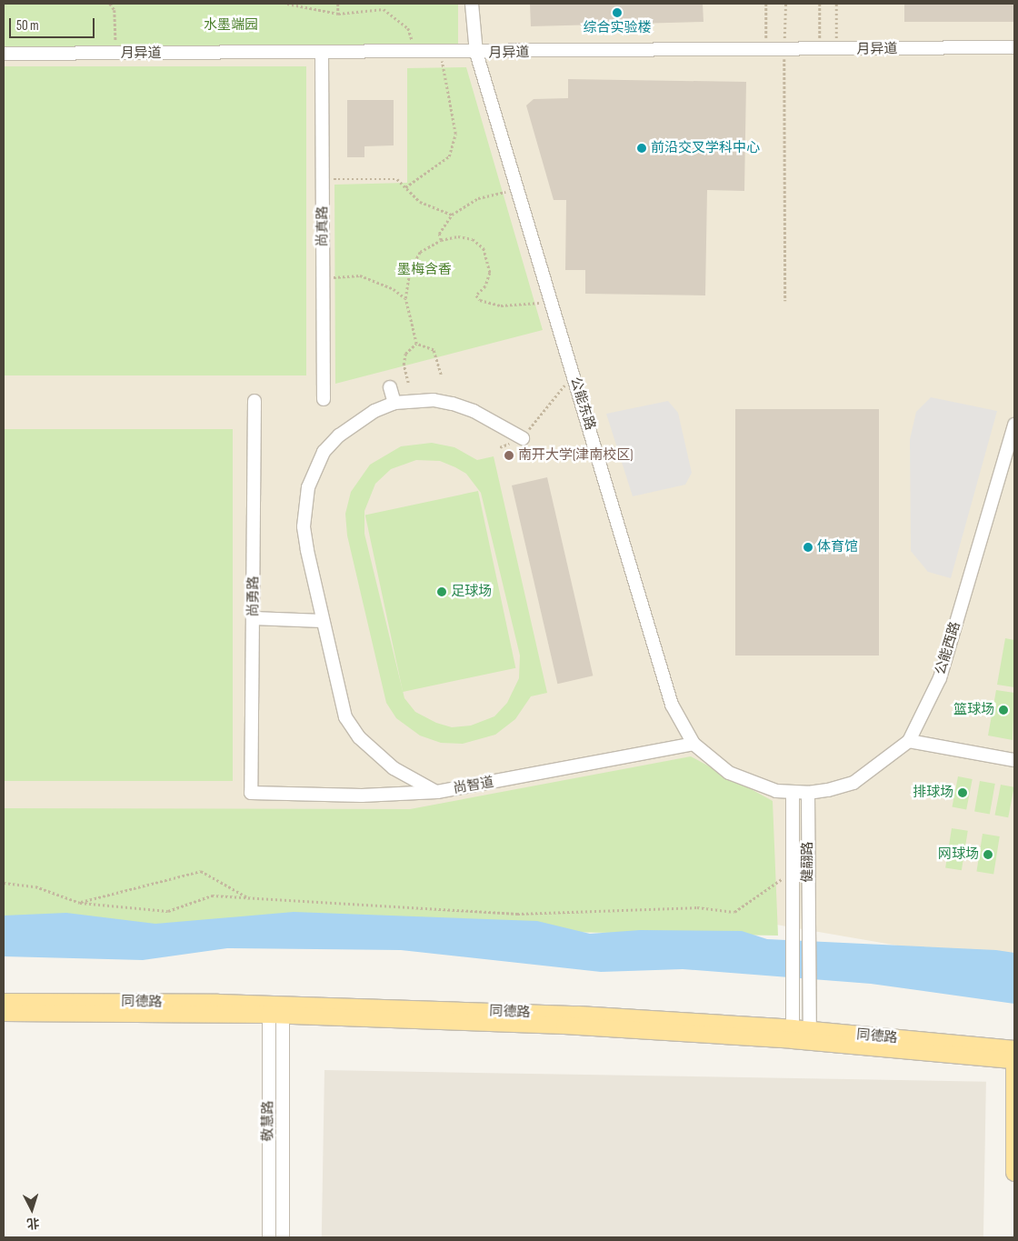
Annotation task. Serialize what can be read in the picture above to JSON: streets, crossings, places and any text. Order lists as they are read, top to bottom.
{
  "streets": {
    "main road": ["同德路"],
    "street": [
      "月异道",
      "尚真路",
      "公能东路",
      "尚勇路",
      "公能西路",
      "尚智道",
      "健翮路",
      "敬慧路"
    ]
  },
  "crossings": [
    ["月异道", "尚真路"],
    ["月异道", "公能东路"],
    ["公能东路", "公能西路"],
    ["公能东路", "尚智道"],
    ["公能东路", "健翮路"],
    ["尚勇路", "尚智道"],
    ["公能西路", "健翮路"],
    ["健翮路", "同德路"],
    ["同德路", "敬慧路"]
  ],
  "parks": ["水墨端园", "墨梅含香"],
  "places": [
    "综合实验楼",
    "前沿交叉学科中心",
    "南开大学(津南校区)",
    "体育馆",
    "足球场",
    "篮球场",
    "排球场",
    "网球场"
  ],
  "scale_bar": "50 m",
  "north": "bottom"
}
